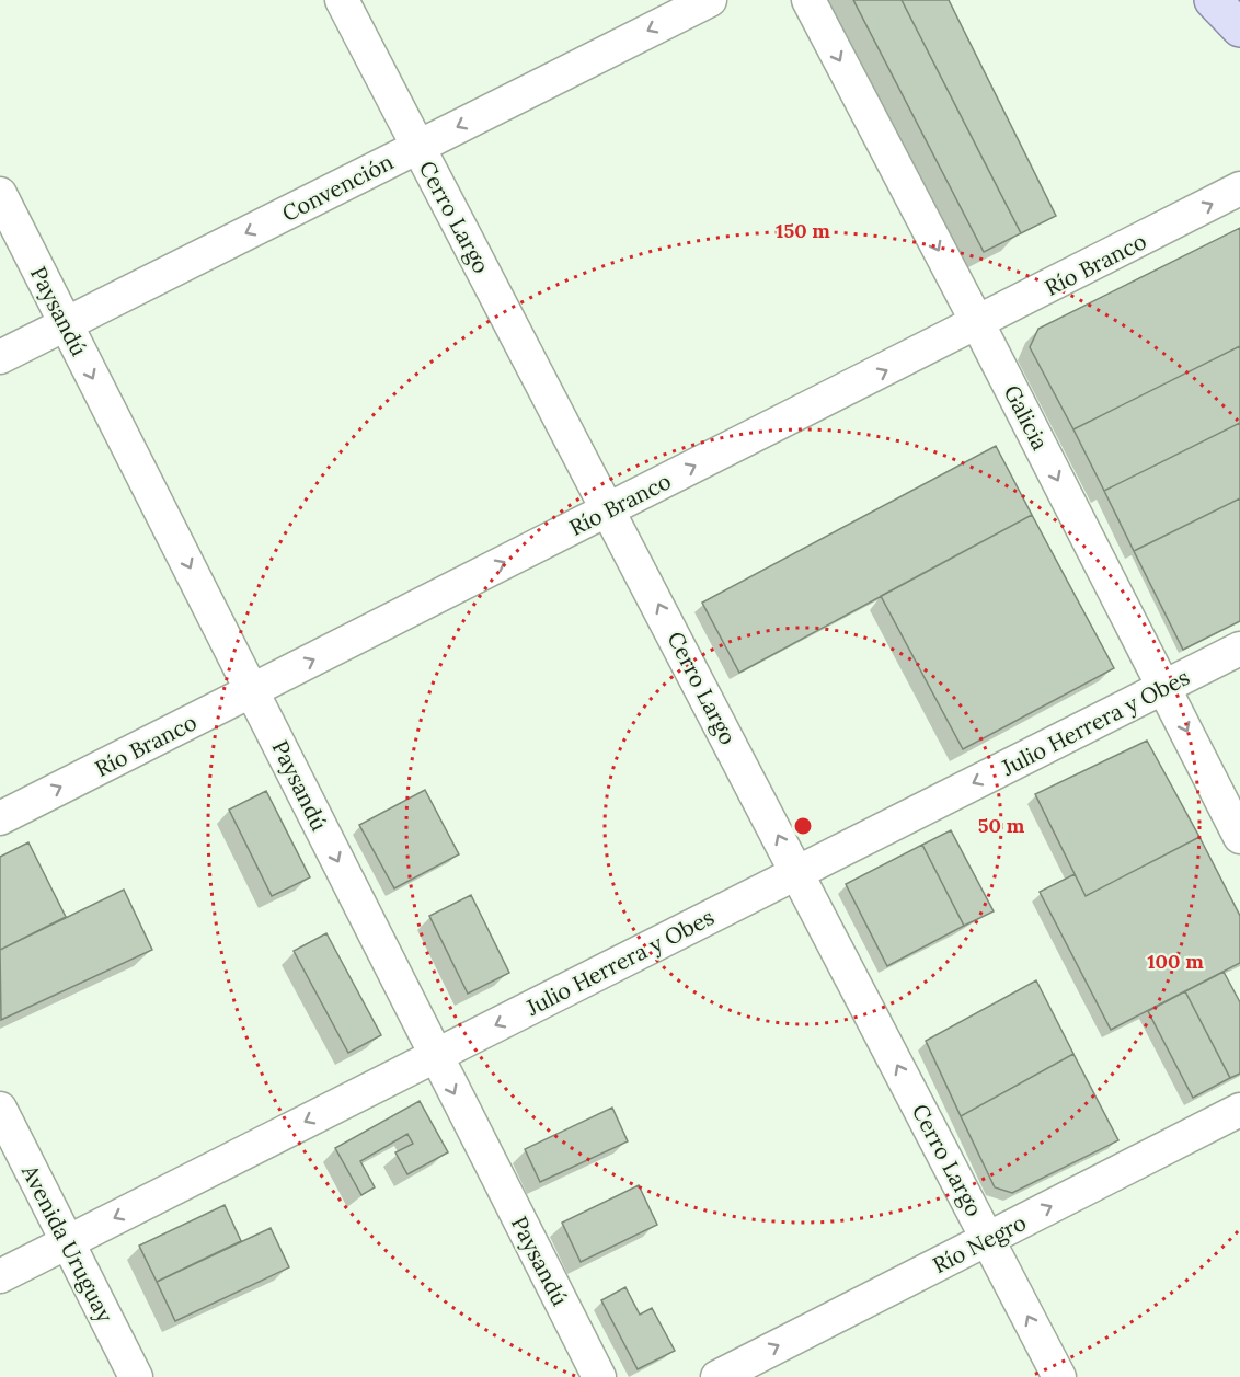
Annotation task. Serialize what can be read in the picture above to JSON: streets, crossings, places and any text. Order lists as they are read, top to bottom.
{
  "streets": {
    "street": [
      "Convención",
      "Cerro Largo",
      "Río Branco",
      "Paysandú",
      "Galicia",
      "Julio Herrera y Obes",
      "Avenida Uruguay",
      "Río Negro"
    ]
  },
  "crossings": [
    ["Convención", "Cerro Largo"],
    ["Convención", "Paysandú"],
    ["Cerro Largo", "Río Branco"],
    ["Cerro Largo", "Julio Herrera y Obes"],
    ["Cerro Largo", "Río Negro"],
    ["Río Branco", "Paysandú"],
    ["Río Branco", "Galicia"],
    ["Paysandú", "Julio Herrera y Obes"],
    ["Galicia", "Julio Herrera y Obes"],
    ["Julio Herrera y Obes", "Avenida Uruguay"]
  ],
  "one_way": [
    "Convención",
    "Cerro Largo",
    "Río Branco",
    "Paysandú",
    "Galicia",
    "Julio Herrera y Obes",
    "Río Negro"
  ],
  "rings": ["150 m", "50 m", "100 m"]
}
